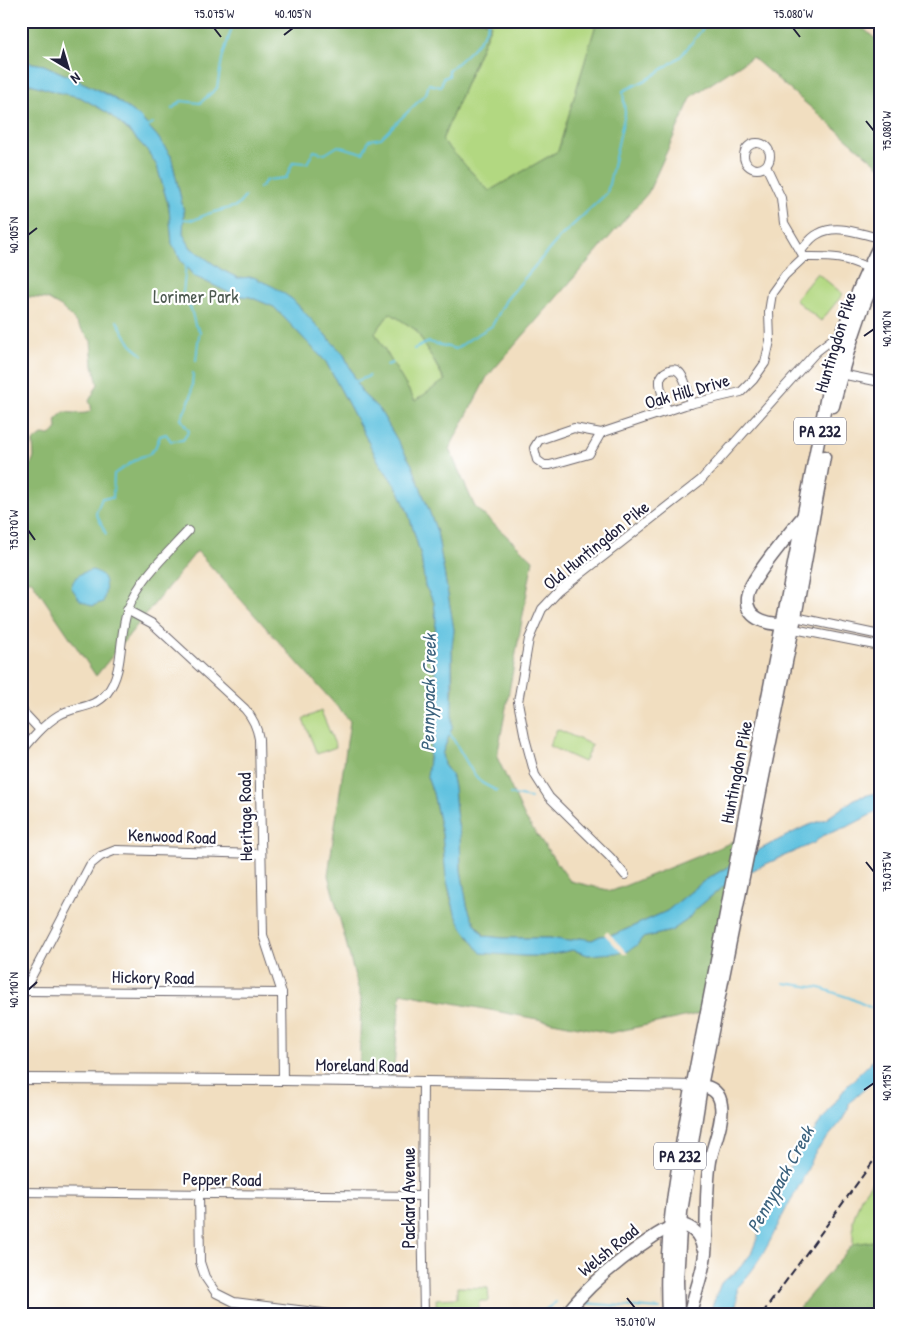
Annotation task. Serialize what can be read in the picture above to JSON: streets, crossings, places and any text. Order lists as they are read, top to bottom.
{
  "streets": {
    "main road": ["Huntingdon Pike", "PA 232", "Welsh Road"],
    "street": [
      "Oak Hill Drive",
      "Old Huntingdon Pike",
      "Heritage Road",
      "Kenwood Road",
      "Hickory Road",
      "Moreland Road",
      "Pepper Road",
      "Packard Avenue"
    ]
  },
  "crossings": [
    ["Huntingdon Pike", "Old Huntingdon Pike"],
    ["Huntingdon Pike", "Moreland Road"],
    ["Huntingdon Pike", "Welsh Road"],
    ["Heritage Road", "Kenwood Road"],
    ["Heritage Road", "Hickory Road"],
    ["Heritage Road", "Moreland Road"],
    ["Kenwood Road", "Hickory Road"],
    ["Moreland Road", "Packard Avenue"],
    ["Pepper Road", "Packard Avenue"]
  ],
  "water": ["Pennypack Creek"],
  "parks": ["Lorimer Park"],
  "north": "bottom right",
  "coordinates": [
    "75.075°W",
    "40.105°N",
    "75.080°W",
    "40.110°N",
    "75.070°W",
    "40.115°N"
  ]
}
